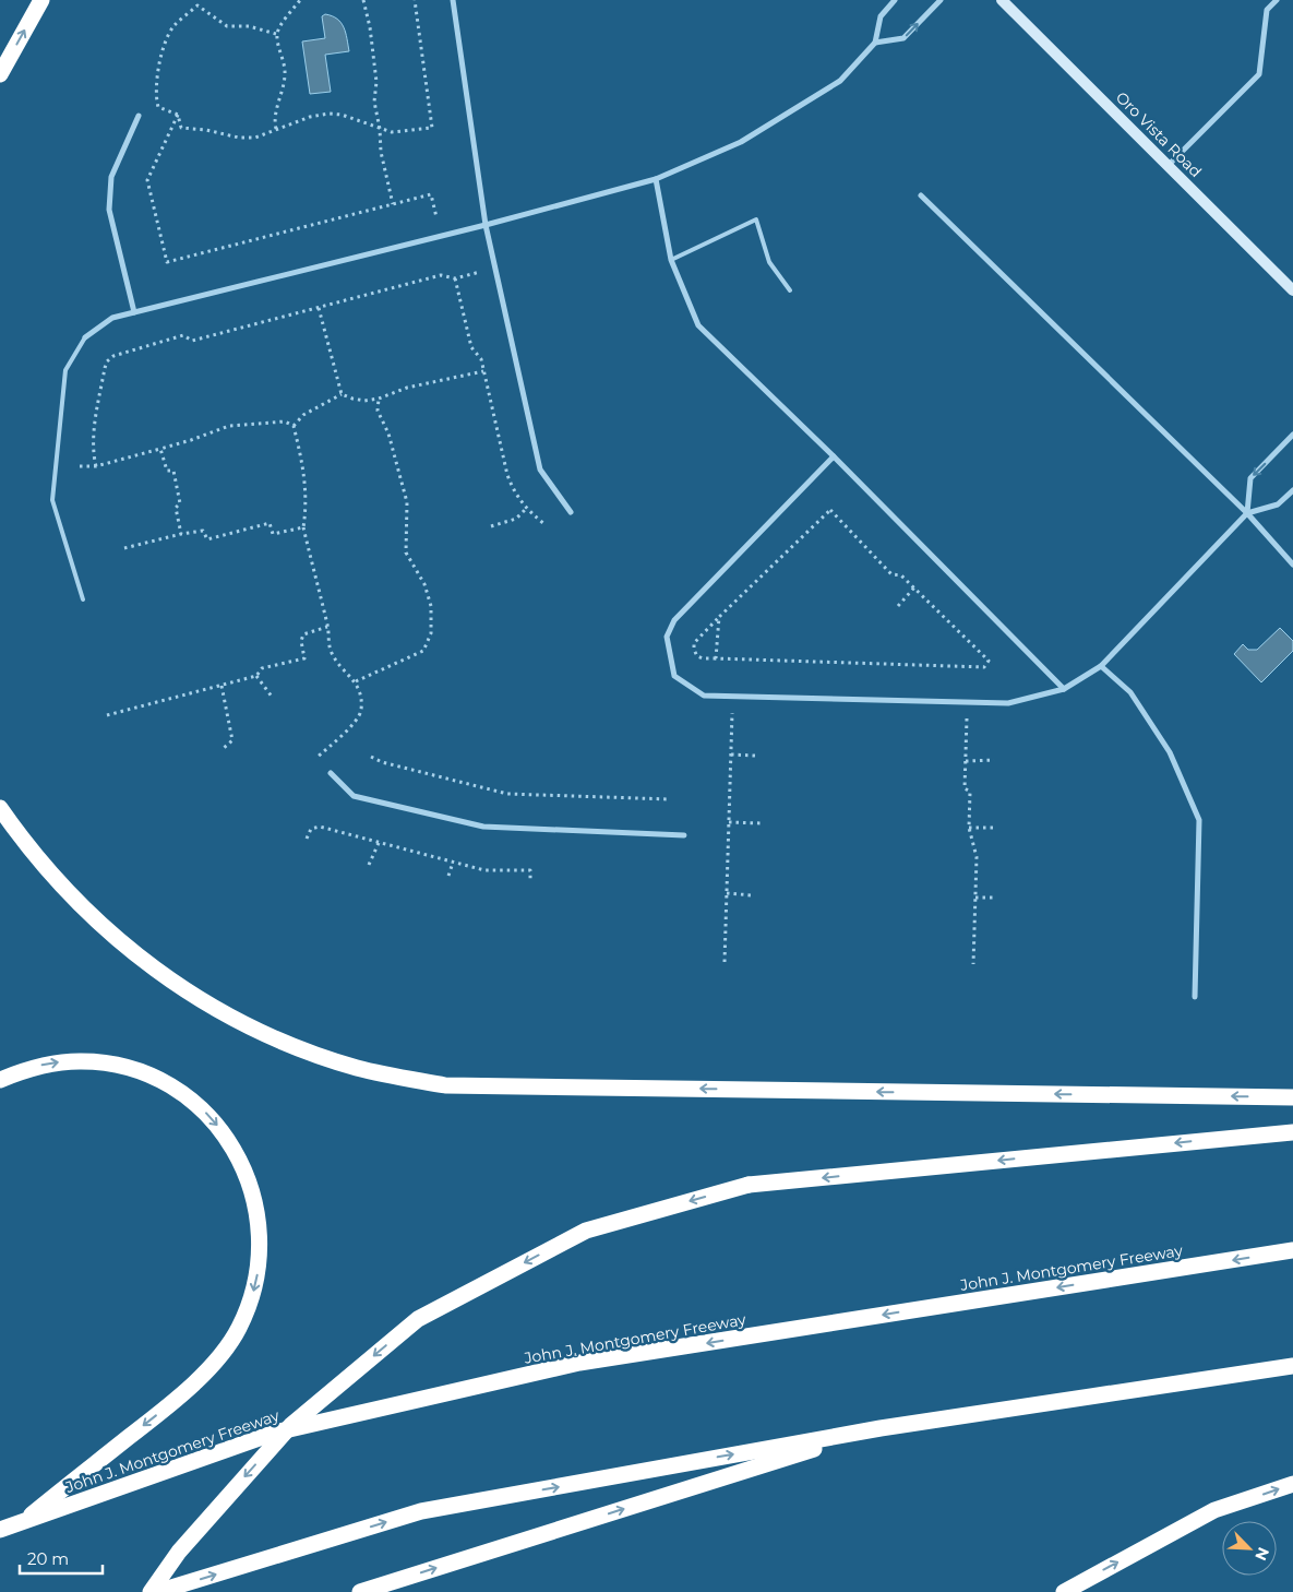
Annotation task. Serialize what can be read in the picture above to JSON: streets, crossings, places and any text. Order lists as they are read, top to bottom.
{
  "streets": {
    "highway": ["John J. Montgomery Freeway"],
    "main road": ["Oro Vista Road"]
  },
  "scale_bar": "20 m",
  "north": "bottom right"
}
